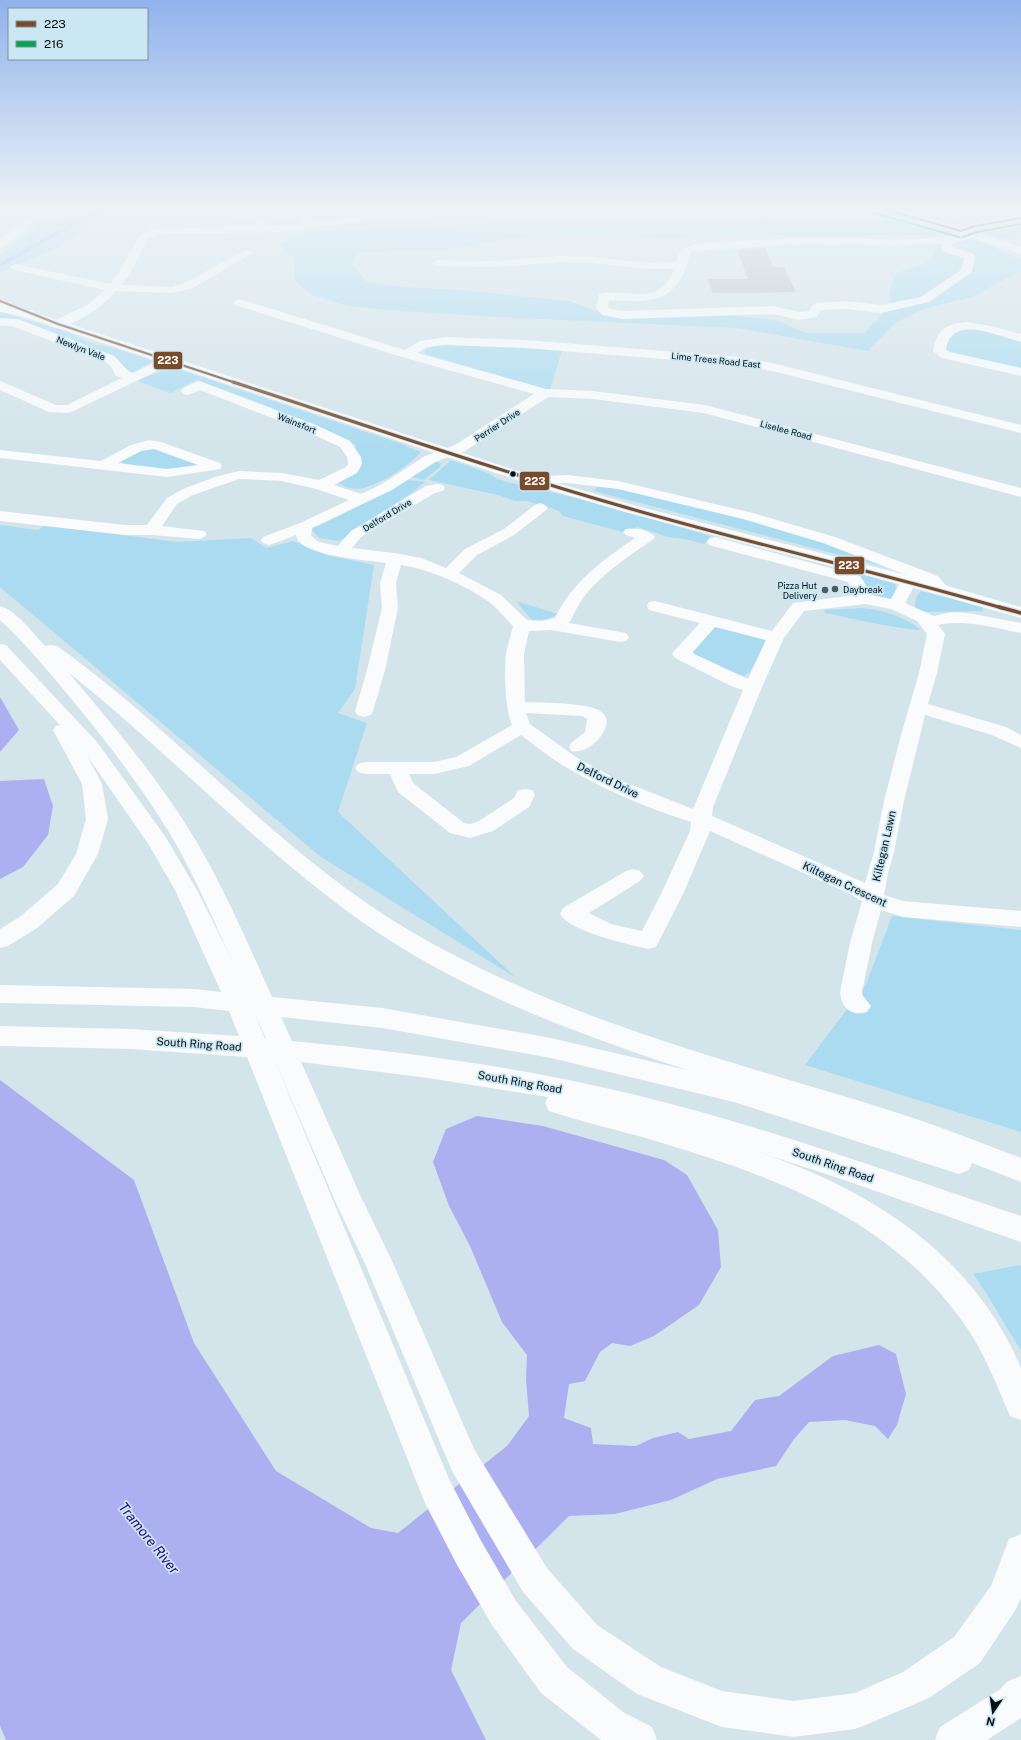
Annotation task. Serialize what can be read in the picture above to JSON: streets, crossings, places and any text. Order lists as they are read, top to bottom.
{
  "streets": {
    "main road": ["South Ring Road"],
    "street": [
      "Newlyn Vale",
      "Lime Trees Road East",
      "Wainsfort",
      "Perrier Drive",
      "Liselee Road",
      "Delford Drive",
      "Kiltegan Lawn",
      "Kiltegan Crescent"
    ]
  },
  "crossings": [
    ["Perrier Drive", "Liselee Road"],
    ["Delford Drive", "Kiltegan Lawn"],
    ["Delford Drive", "Kiltegan Crescent"],
    ["Kiltegan Lawn", "Kiltegan Crescent"]
  ],
  "water": ["Tramore River"],
  "places": ["Daybreak", "Pizza Hut Delivery"],
  "lines": ["transit line 223"],
  "legend": ["223", "216"],
  "north": "bottom"
}
